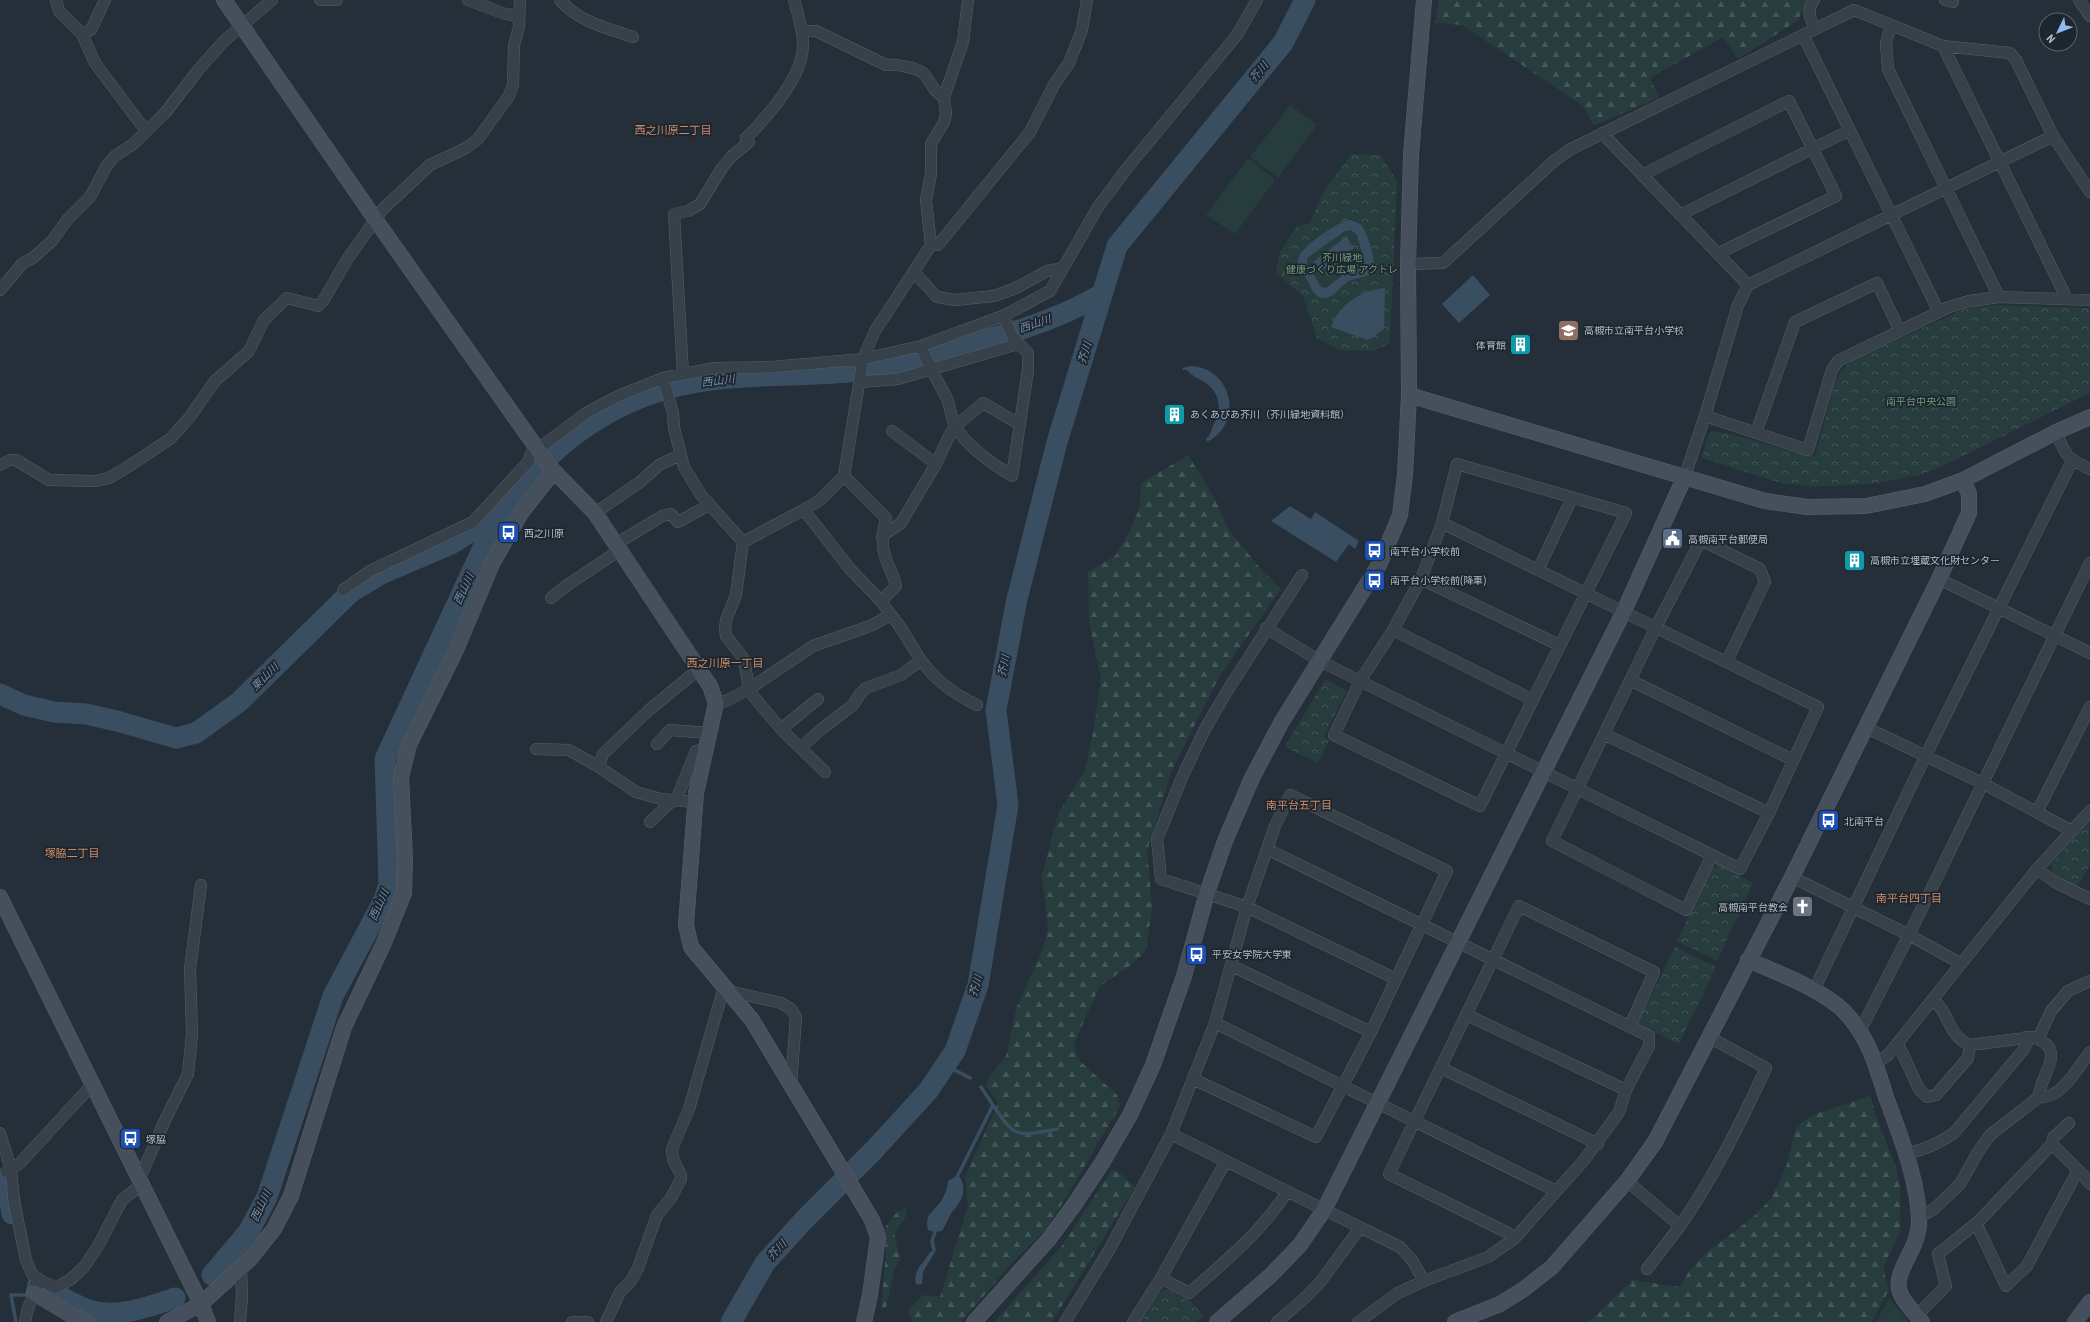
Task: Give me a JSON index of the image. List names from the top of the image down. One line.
{"districts":["西之川原二丁目","西之川原一丁目","南平台五丁目","塚脇二丁目","南平台四丁目"],"water":["芥川","西山川","東山川"],"parks":["芥川緑地 健康づくり広場 アクトレ","南平台中央公園"],"places":{"school or university":["高槻市立南平台小学校"],"building":["体育館","あくあぴあ芥川（芥川緑地資料館）","高槻市立埋蔵文化財センター"],"bus stop":["西之川原","南平台小学校前","南平台小学校前(降車)","北南平台","平安女学院大学東","塚脇"],"public building":["高槻南平台郵便局"],"church":["高槻南平台教会"]},"north":"bottom left"}
